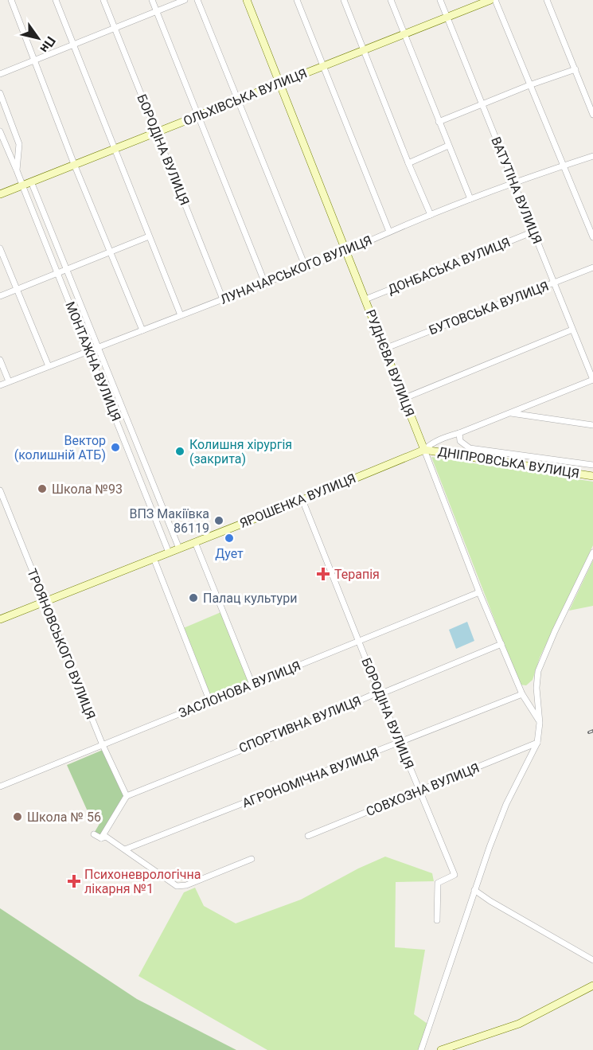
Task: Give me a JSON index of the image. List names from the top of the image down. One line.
{"streets":{"street":["ОЛЬХІВСЬКА ВУЛИЦЯ","БОРОДІНА ВУЛИЦЯ","ВАТУТІНА ВУЛИЦЯ","ДОНБАСЬКА ВУЛИЦЯ","ЛУНАЧАРСЬКОГО ВУЛИЦЯ","БУТОВСЬКА ВУЛИЦЯ","МОНТАЖНА ВУЛИЦЯ","РУДНЄВА ВУЛИЦЯ","ДНІПРОВСЬКА ВУЛИЦЯ","ЯРОШЕНКА ВУЛИЦЯ","ТРОЯНОВСЬКОГО ВУЛИЦЯ","ЗАСЛОНОВА ВУЛИЦЯ","СПОРТИВНА ВУЛИЦЯ","АГРОНОМІЧНА ВУЛИЦЯ","СОВХОЗНА ВУЛИЦЯ"]},"crossings":[["ОЛЬХІВСЬКА ВУЛИЦЯ","БОРОДІНА ВУЛИЦЯ"],["ОЛЬХІВСЬКА ВУЛИЦЯ","ВАТУТІНА ВУЛИЦЯ"],["ОЛЬХІВСЬКА ВУЛИЦЯ","МОНТАЖНА ВУЛИЦЯ"],["ОЛЬХІВСЬКА ВУЛИЦЯ","РУДНЄВА ВУЛИЦЯ"],["БОРОДІНА ВУЛИЦЯ","ЛУНАЧАРСЬКОГО ВУЛИЦЯ"],["БОРОДІНА ВУЛИЦЯ","ЯРОШЕНКА ВУЛИЦЯ"],["БОРОДІНА ВУЛИЦЯ","ЗАСЛОНОВА ВУЛИЦЯ"],["БОРОДІНА ВУЛИЦЯ","СПОРТИВНА ВУЛИЦЯ"],["БОРОДІНА ВУЛИЦЯ","АГРОНОМІЧНА ВУЛИЦЯ"],["БОРОДІНА ВУЛИЦЯ","СОВХОЗНА ВУЛИЦЯ"],["ВАТУТІНА ВУЛИЦЯ","ДОНБАСЬКА ВУЛИЦЯ"],["ВАТУТІНА ВУЛИЦЯ","ЛУНАЧАРСЬКОГО ВУЛИЦЯ"],["ВАТУТІНА ВУЛИЦЯ","БУТОВСЬКА ВУЛИЦЯ"],["ВАТУТІНА ВУЛИЦЯ","ЯРОШЕНКА ВУЛИЦЯ"],["ДОНБАСЬКА ВУЛИЦЯ","РУДНЄВА ВУЛИЦЯ"],["ЛУНАЧАРСЬКОГО ВУЛИЦЯ","МОНТАЖНА ВУЛИЦЯ"],["ЛУНАЧАРСЬКОГО ВУЛИЦЯ","РУДНЄВА ВУЛИЦЯ"],["БУТОВСЬКА ВУЛИЦЯ","РУДНЄВА ВУЛИЦЯ"],["МОНТАЖНА ВУЛИЦЯ","ЯРОШЕНКА ВУЛИЦЯ"],["РУДНЄВА ВУЛИЦЯ","ДНІПРОВСЬКА ВУЛИЦЯ"],["РУДНЄВА ВУЛИЦЯ","ЯРОШЕНКА ВУЛИЦЯ"],["РУДНЄВА ВУЛИЦЯ","ЗАСЛОНОВА ВУЛИЦЯ"],["РУДНЄВА ВУЛИЦЯ","СПОРТИВНА ВУЛИЦЯ"],["РУДНЄВА ВУЛИЦЯ","АГРОНОМІЧНА ВУЛИЦЯ"],["ДНІПРОВСЬКА ВУЛИЦЯ","ЯРОШЕНКА ВУЛИЦЯ"],["ЯРОШЕНКА ВУЛИЦЯ","ТРОЯНОВСЬКОГО ВУЛИЦЯ"],["ТРОЯНОВСЬКОГО ВУЛИЦЯ","ЗАСЛОНОВА ВУЛИЦЯ"],["ТРОЯНОВСЬКОГО ВУЛИЦЯ","СПОРТИВНА ВУЛИЦЯ"]],"places":{"other":["Вектор (колишній АТБ)","Колишня хірургія (закрита)","Школа №93","ВПЗ Макіївка 86119","Дует","Палац культури","Школа № 56"],"health":["Терапія","Психоневрологічна лікарня №1"]},"north":"bottom right"}
